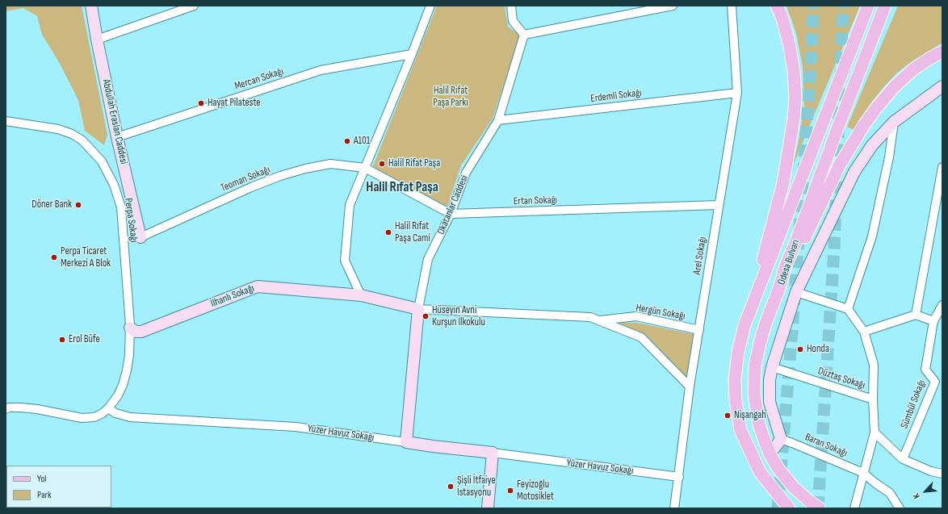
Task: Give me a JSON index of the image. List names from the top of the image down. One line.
{"streets":{"main road":["Odesa Bulvarı"],"street":["Mercan Sokağı","Erdemli Sokağı","Abdullah Eraslan Caddesi","Teoman Sokağı","Ertan Sokağı","Okatanlar Caddesi","Perpa Sokağı","Arel Sokağı","İlhanlı Sokağı","Hergün Sokağı","Düztaş Sokağı","Sümbül Sokağı","Yüzer Havuz Sokağı","Baran Sokağı"]},"crossings":[["Mercan Sokağı","Abdullah Eraslan Caddesi"],["Erdemli Sokağı","Okatanlar Caddesi"],["Erdemli Sokağı","Arel Sokağı"],["Abdullah Eraslan Caddesi","Teoman Sokağı"],["Ertan Sokağı","Okatanlar Caddesi"],["Ertan Sokağı","Arel Sokağı"],["Okatanlar Caddesi","İlhanlı Sokağı"],["Okatanlar Caddesi","Yüzer Havuz Sokağı"],["Perpa Sokağı","İlhanlı Sokağı"],["Perpa Sokağı","Yüzer Havuz Sokağı"],["Arel Sokağı","Hergün Sokağı"],["Arel Sokağı","Yüzer Havuz Sokağı"],["Düztaş Sokağı","Baran Sokağı"]],"districts":["Halil Rıfat Paşa"],"parks":["Halil Rıfat Paşa Parkı"],"places":["Hayat Pilateste","A101","Halil Rifat Paşa","Döner Bank","Halil Rıfat Paşa Cami","Perpa Ticaret Merkezi A Blok","Hüseyin Avni Kurşun İlkokulu","Erol Büfe","Honda","Nişangah","Şişli İtfaiye İstasyonu","Feyizoğlu Motosiklet"],"legend":["Yol","Park"],"north":"bottom left"}
